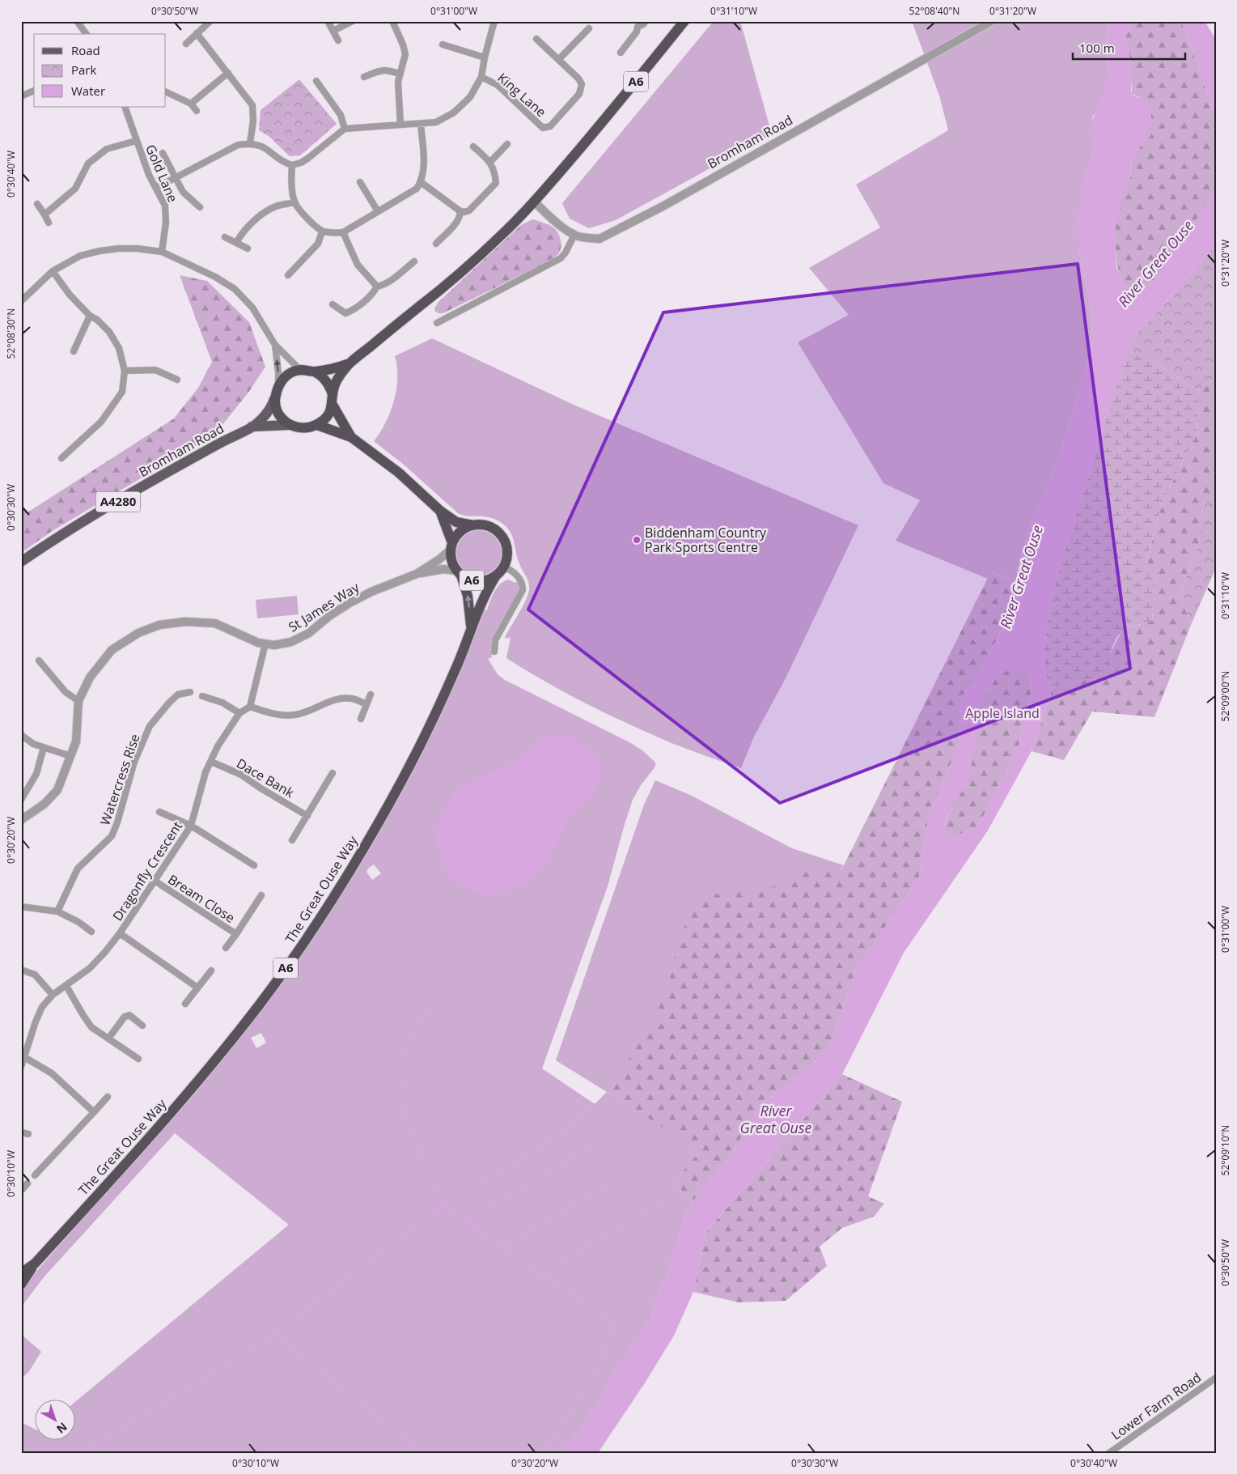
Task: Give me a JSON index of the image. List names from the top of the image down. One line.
{"streets":{"highway":["A6","The Great Ouse Way"],"main road":["Bromham Road","A4280"],"street":["King Lane","Gold Lane","St James Way","Dace Bank","Watercress Rise","Dragonfly Crescent","Bream Close","Lower Farm Road"]},"crossings":[["A6","Bromham Road"],["A6","The Great Ouse Way"],["Dace Bank","Dragonfly Crescent"],["Dragonfly Crescent","Bream Close"]],"water":["River Great Ouse"],"parks":["Apple Island"],"places":["Biddenham Country Park Sports Centre"],"legend":["Road","Park","Water"],"scale_bar":"100 m","north":"bottom right","coordinates":["0°30'50\"W","0°31'00\"W","0°31'10\"W","52°08'40\"N","0°31'20\"W","0°30'40\"W","52°08'30\"N","0°30'30\"W","52°09'00\"N","0°30'20\"W","52°09'10\"N","0°30'10\"W"]}
